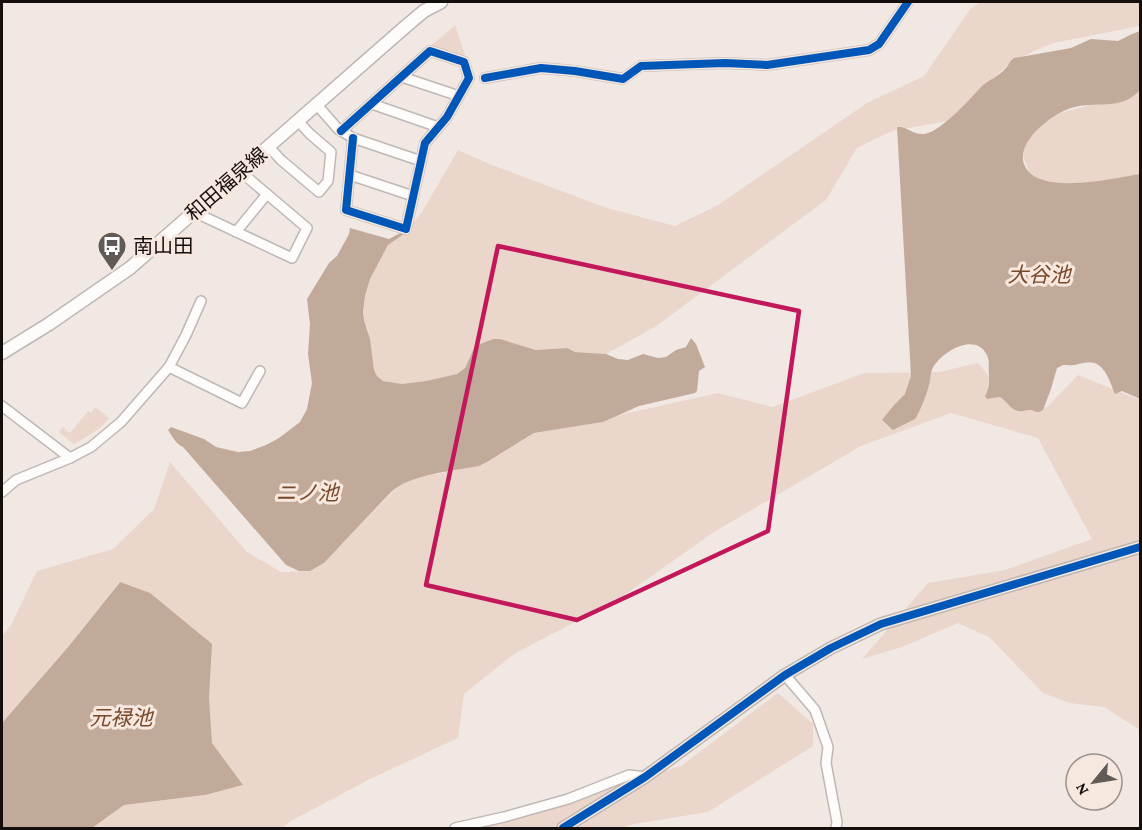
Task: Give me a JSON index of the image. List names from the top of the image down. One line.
{"streets":{"main road":["和田福泉線"]},"water":["大谷池","ニノ池","元禄池"],"places":{"bus stop":["南山田"]},"north":"bottom left"}
